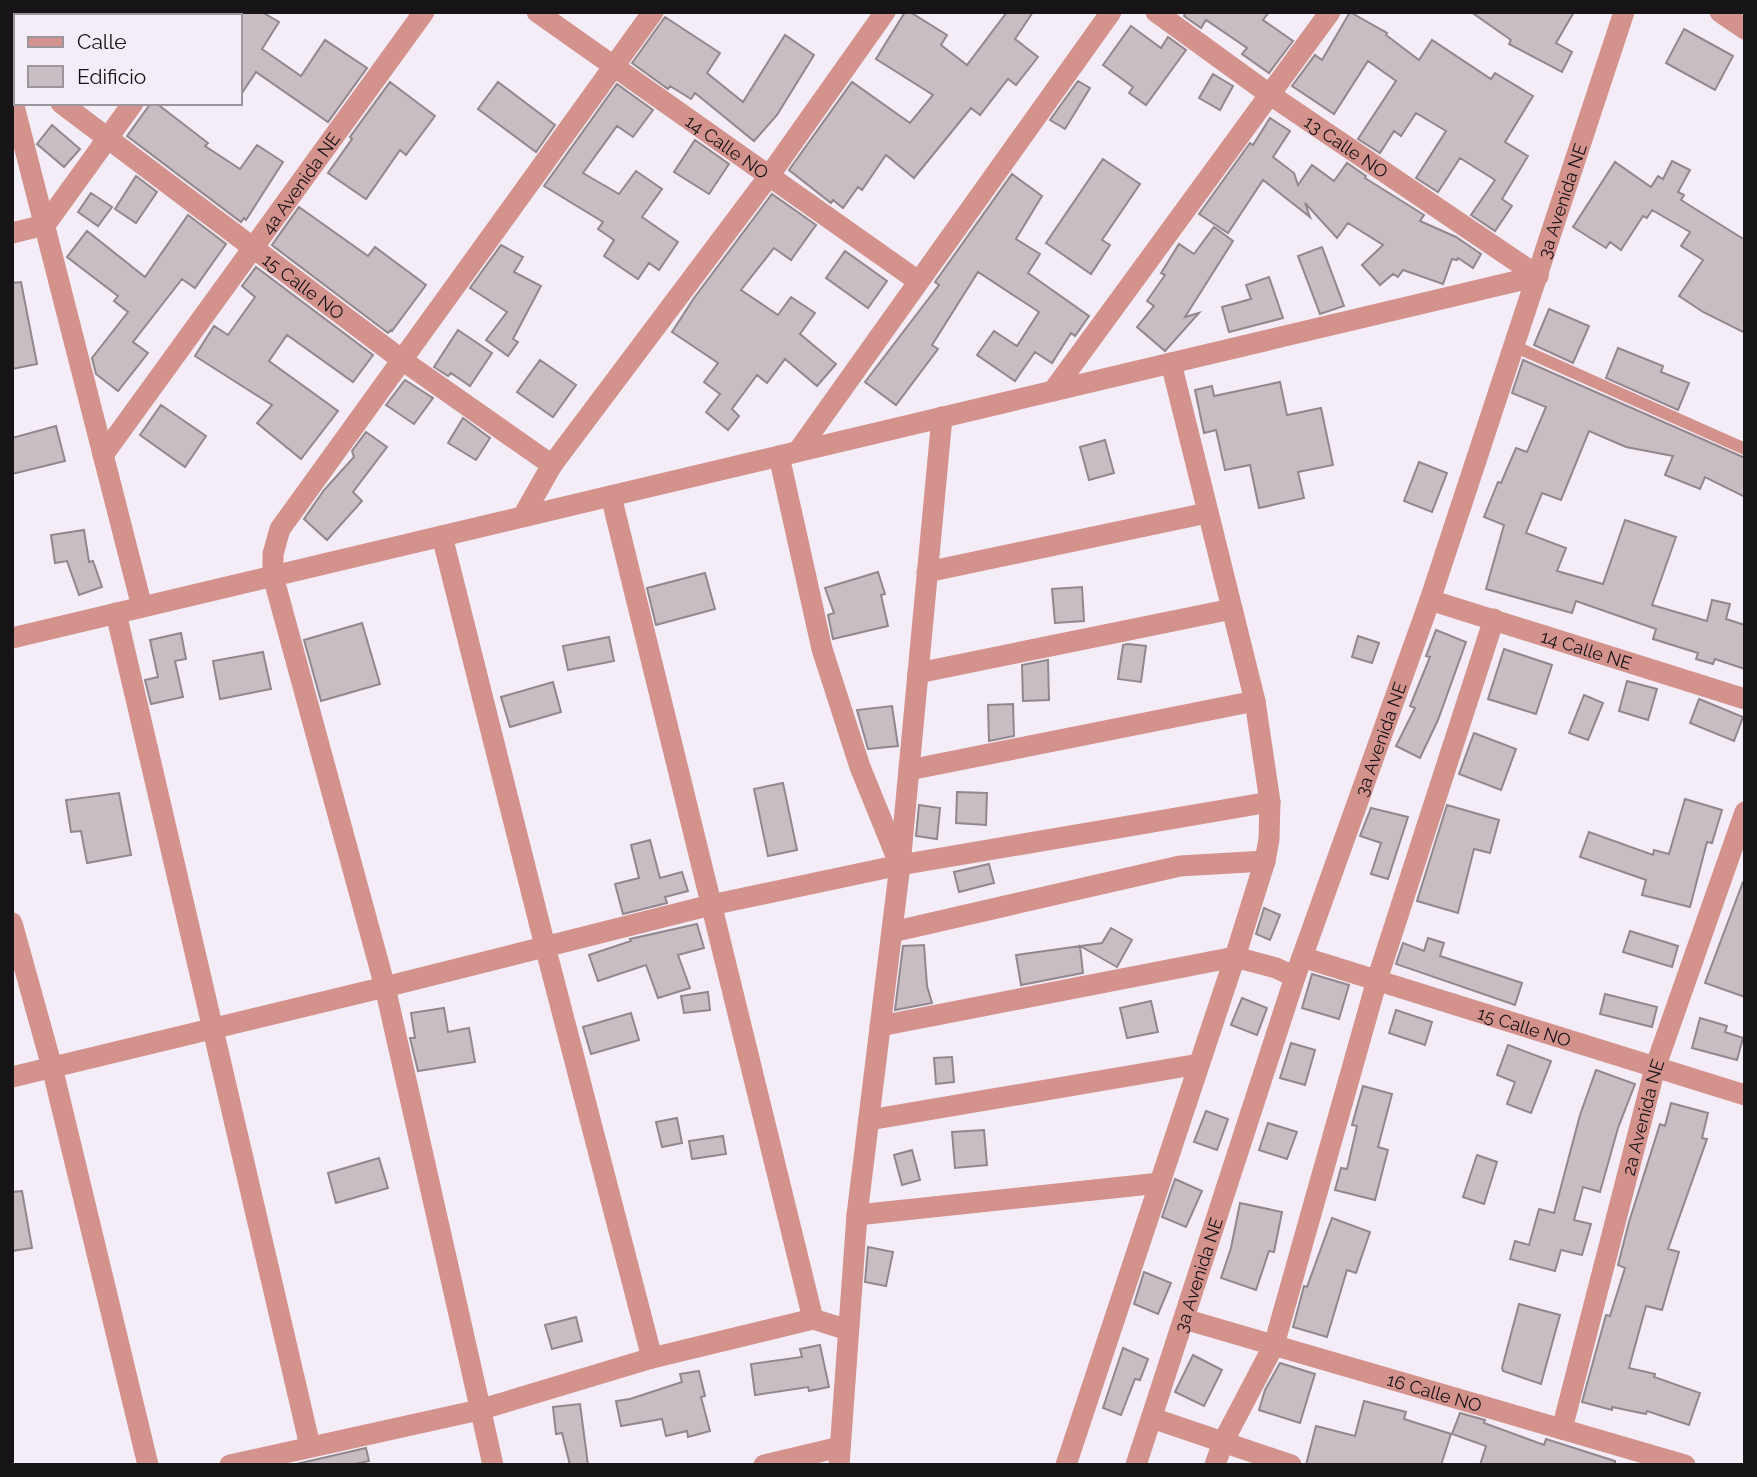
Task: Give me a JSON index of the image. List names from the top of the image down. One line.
{"streets":{"street":["13 Calle NO","14 Calle NO","4a Avenida NE","3a Avenida NE","15 Calle NO","14 Calle NE","2a Avenida NE","16 Calle NO"]},"crossings":[["13 Calle NO","3a Avenida NE"],["4a Avenida NE","15 Calle NO"],["3a Avenida NE","15 Calle NO"],["3a Avenida NE","14 Calle NE"],["3a Avenida NE","16 Calle NO"],["15 Calle NO","2a Avenida NE"],["2a Avenida NE","16 Calle NO"]],"legend":["Calle","Edificio"]}
